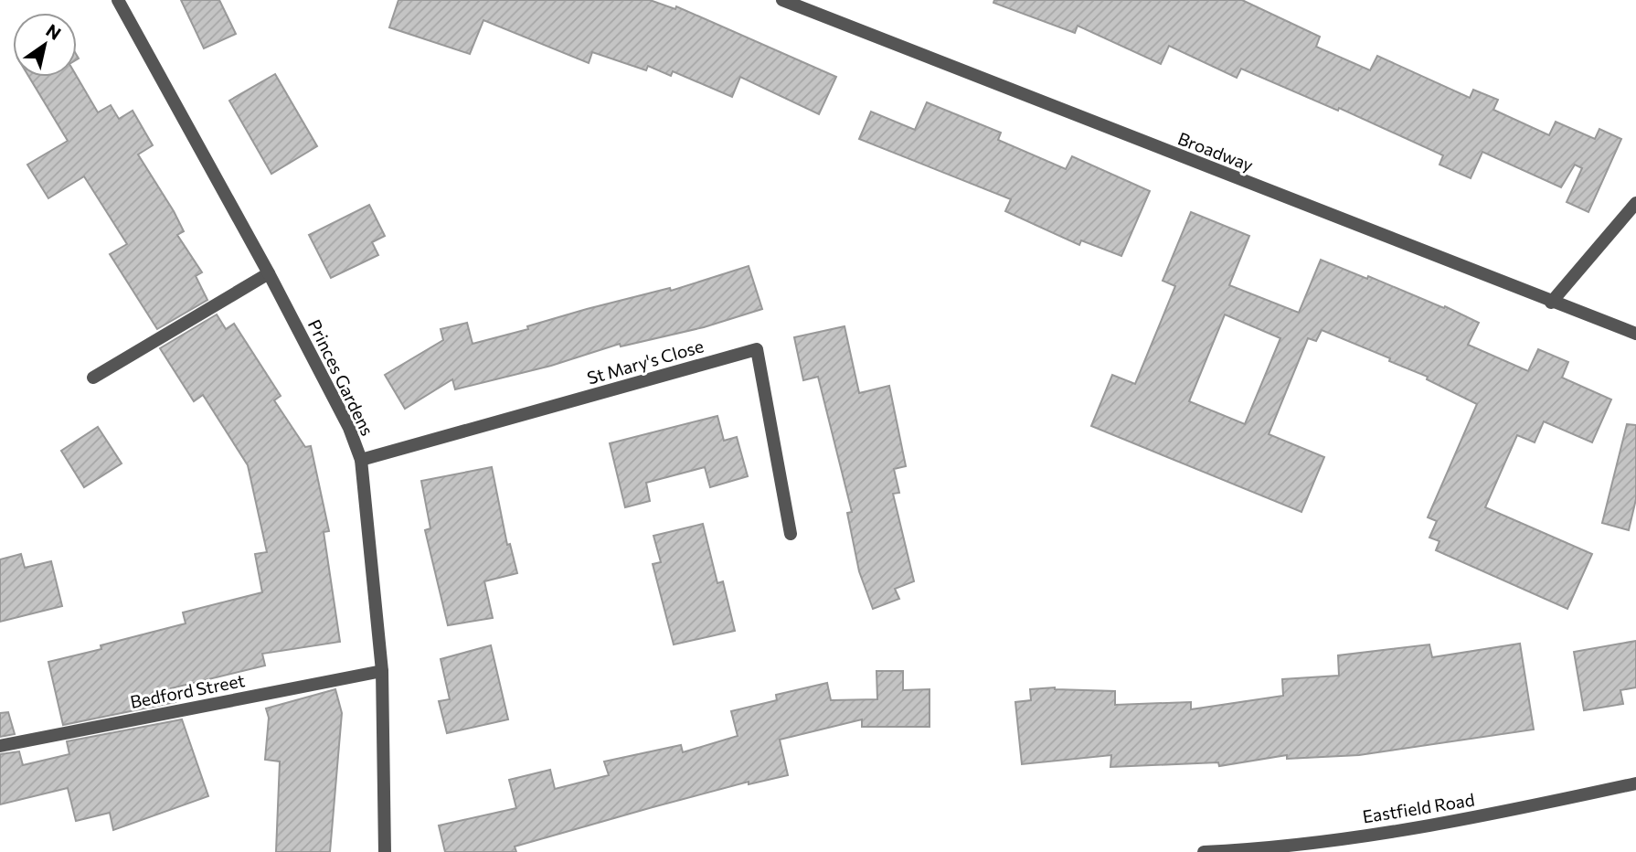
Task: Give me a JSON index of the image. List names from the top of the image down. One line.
{"streets":{"street":["Broadway","St Mary's Close","Princes Gardens","Bedford Street","Eastfield Road"]},"crossings":[["St Mary's Close","Princes Gardens"],["Princes Gardens","Bedford Street"]],"north":"top right"}
